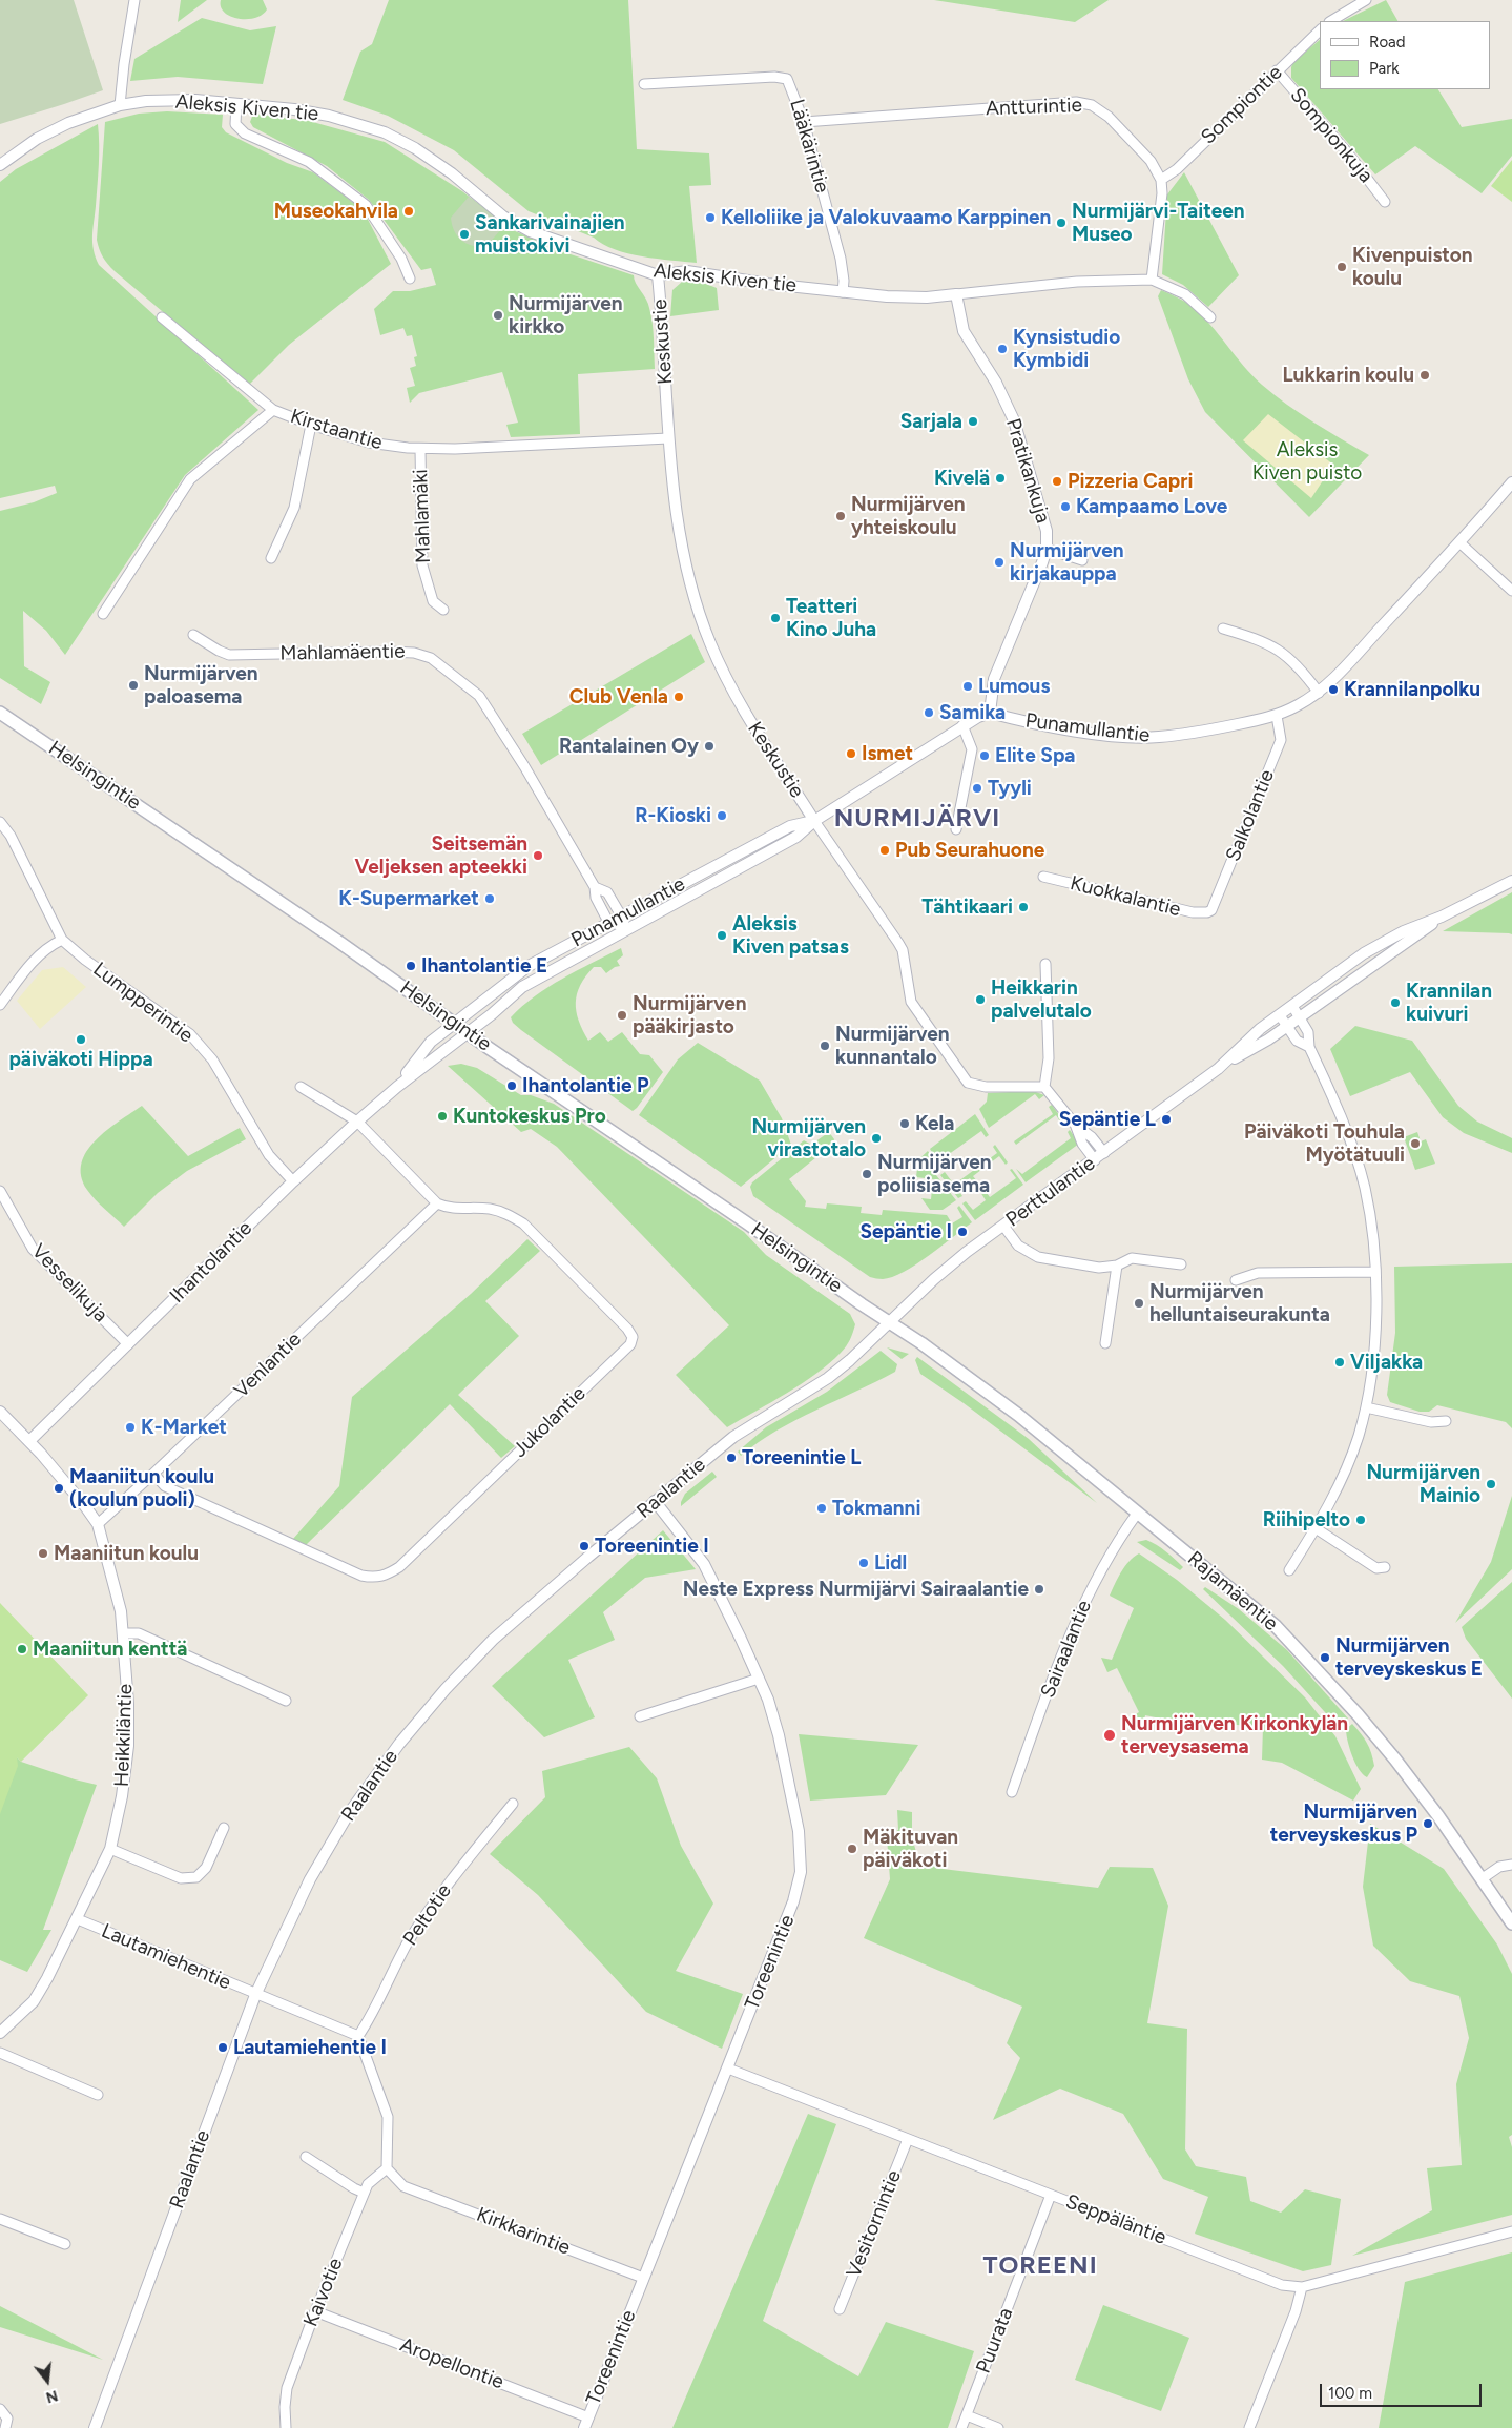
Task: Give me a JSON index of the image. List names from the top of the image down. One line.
{"streets":{"main road":["Helsingintie","Rajamäentie"],"street":["Sompiontie","Antturintie","Aleksis Kiven tie","Sompionkuja","Lääkärintie","Keskustie","Kirstaantie","Pratikankuja","Mahlamäki","Mahlamäentie","Punamullantie","Salkolantie","Kuokkalantie","Lumpperintie","Perttulantie","Ihantolantie","Vesselikuja","Venlantie","Jukolantie","Raalantie","Sairaalantie","Heikkiläntie","Peltotie","Lautamiehentie","Toreenintie","Seppäläntie","Vesitornintie","Kirkkarintie","Kaivotie","Puurata","Aropellontie"]},"crossings":[["Sompiontie","Antturintie"],["Sompiontie","Sompionkuja"],["Antturintie","Lääkärintie"],["Aleksis Kiven tie","Lääkärintie"],["Aleksis Kiven tie","Keskustie"],["Aleksis Kiven tie","Pratikankuja"],["Keskustie","Kirstaantie"],["Keskustie","Punamullantie"],["Kirstaantie","Mahlamäki"],["Pratikankuja","Punamullantie"],["Mahlamäentie","Punamullantie"],["Punamullantie","Helsingintie"],["Punamullantie","Salkolantie"],["Punamullantie","Ihantolantie"],["Helsingintie","Perttulantie"],["Helsingintie","Ihantolantie"],["Helsingintie","Raalantie"],["Helsingintie","Rajamäentie"],["Salkolantie","Kuokkalantie"],["Lumpperintie","Ihantolantie"],["Perttulantie","Raalantie"],["Perttulantie","Rajamäentie"],["Ihantolantie","Vesselikuja"],["Ihantolantie","Heikkiläntie"],["Venlantie","Jukolantie"],["Venlantie","Heikkiläntie"],["Raalantie","Rajamäentie"],["Raalantie","Lautamiehentie"],["Raalantie","Toreenintie"],["Rajamäentie","Sairaalantie"],["Heikkiläntie","Lautamiehentie"],["Toreenintie","Seppäläntie"],["Toreenintie","Kirkkarintie"],["Toreenintie","Aropellontie"],["Seppäläntie","Vesitornintie"],["Seppäläntie","Puurata"],["Kirkkarintie","Kaivotie"],["Kaivotie","Aropellontie"]],"districts":["NURMIJÄRVI","TOREENI"],"parks":["Aleksis Kiven puisto"],"places":["Museokahvila","Kelloliike ja Valokuvaamo Karppinen","Nurmijärvi-Taiteen Museo","Sankarivainajien muistokivi","Kivenpuiston koulu","Nurmijärven kirkko","Kynsistudio Kymbidi","Lukkarin koulu","Sarjala","Kivelä","Pizzeria Capri","Kampaamo Love","Nurmijärven yhteiskoulu","Nurmijärven kirjakauppa","Teatteri Kino Juha","Nurmijärven paloasema","Lumous","Krannilanpolku","Club Venla","Samika","Rantalainen Oy","Ismet","Elite Spa","Tyyli","R-Kioski","Pub Seurahuone","Seitsemän Veljeksen apteekki","K-Supermarket","Tähtikaari","Aleksis Kiven patsas","Ihantolantie E","Heikkarin palvelutalo","Krannilan kuivuri","Nurmijärven pääkirjasto","päiväkoti Hippa","Nurmijärven kunnantalo","Ihantolantie P","Kuntokeskus Pro","Sepäntie L","Kela","Nurmijärven virastotalo","Päiväkoti Touhula Myötätuuli","Nurmijärven poliisiasema","Sepäntie I","Nurmijärven helluntaiseurakunta","Viljakka","K-Market","Toreenintie L","Nurmijärven Mainio","Maaniitun koulu (koulun puoli)","Tokmanni","Riihipelto","Toreenintie I","Maaniitun koulu","Lidl","Neste Express Nurmijärvi Sairaalantie","Maaniitun kenttä","Nurmijärven terveyskeskus E","Nurmijärven Kirkonkylän terveysasema","Nurmijärven terveyskeskus P","Mäkituvan päiväkoti","Lautamiehentie I"],"legend":["Road","Park"],"scale_bar":"100 m","north":"bottom"}
